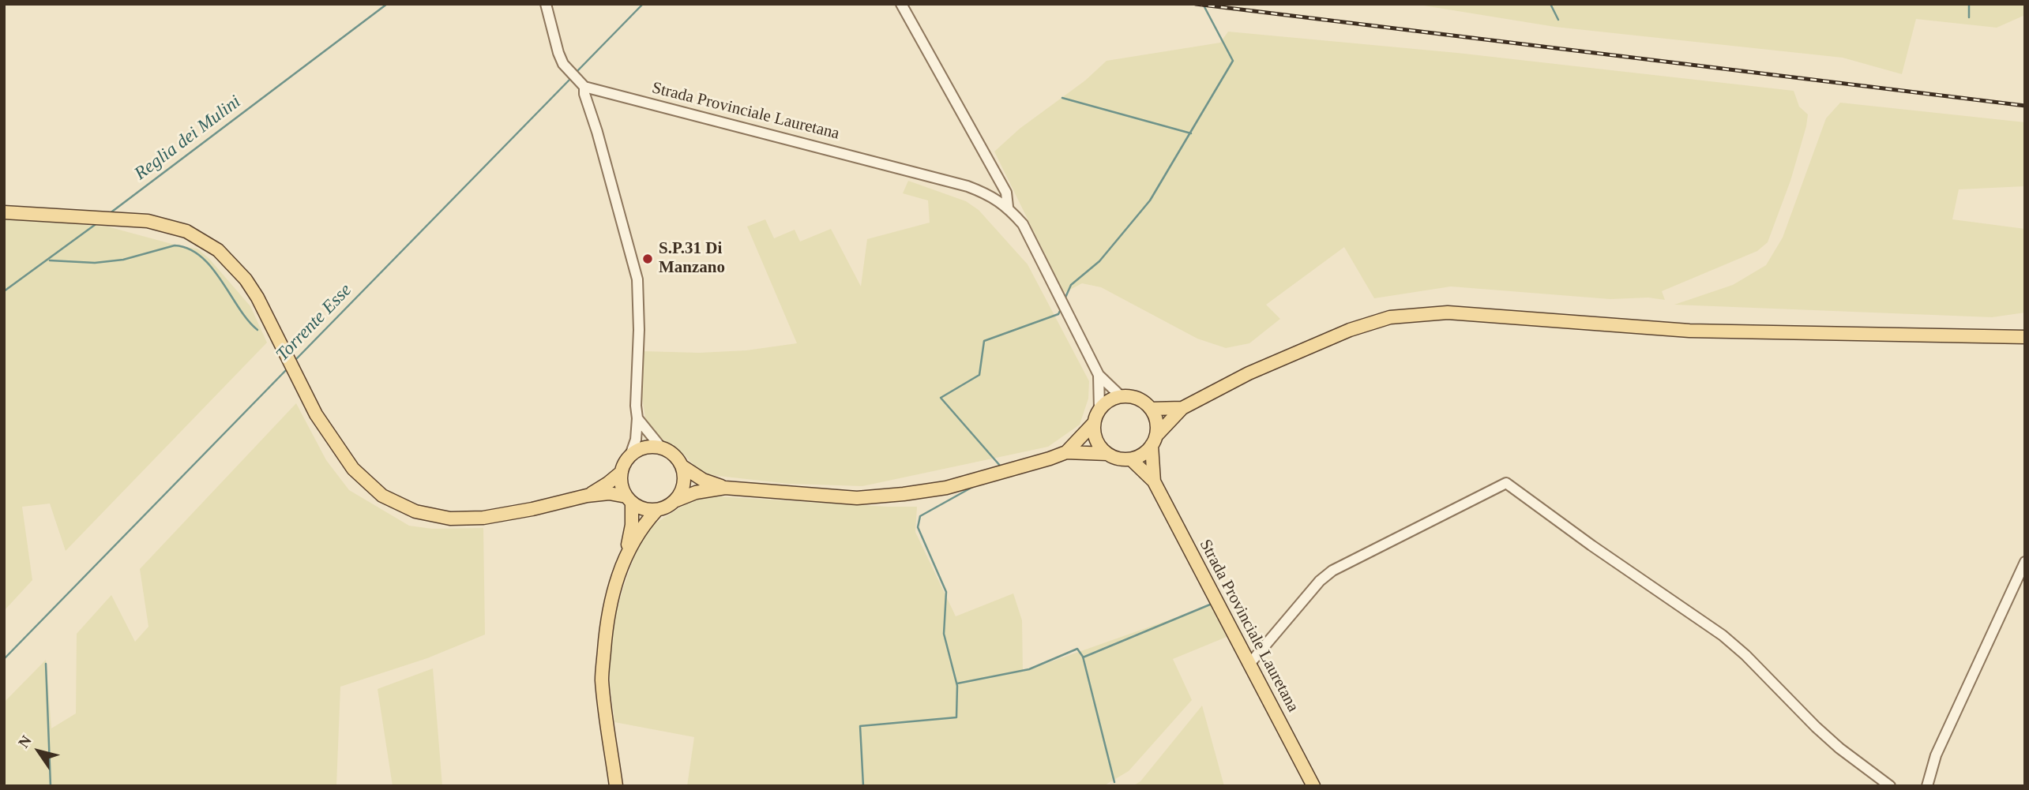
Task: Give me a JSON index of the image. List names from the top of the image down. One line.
{"streets":{"main road":["Strada Provinciale Lauretana"]},"water":["Reglia dei Mulini","Torrente Esse"],"places":["S.P.31 Di Manzano"],"north":"top left"}
